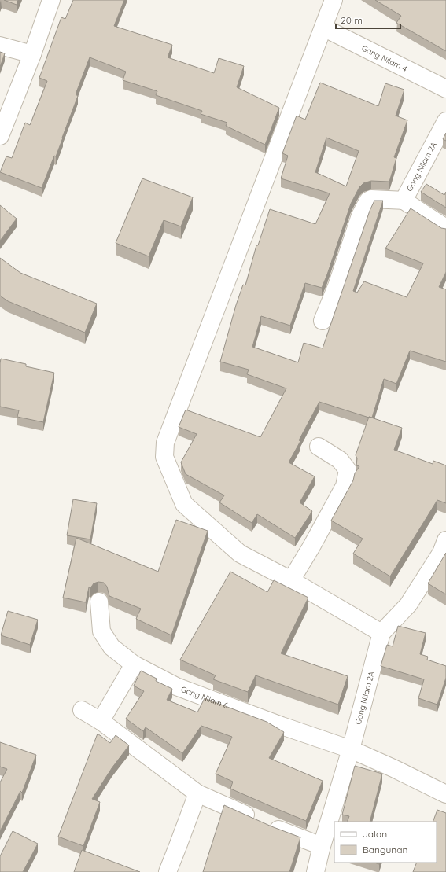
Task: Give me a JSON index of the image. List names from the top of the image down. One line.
{"streets":{"street":["Gang Nilam 4","Gang Nilam 2A","Gang Nilam 6"]},"crossings":[["Gang Nilam 2A","Gang Nilam 6"]],"legend":["Jalan","Bangunan"],"scale_bar":"20 m"}
